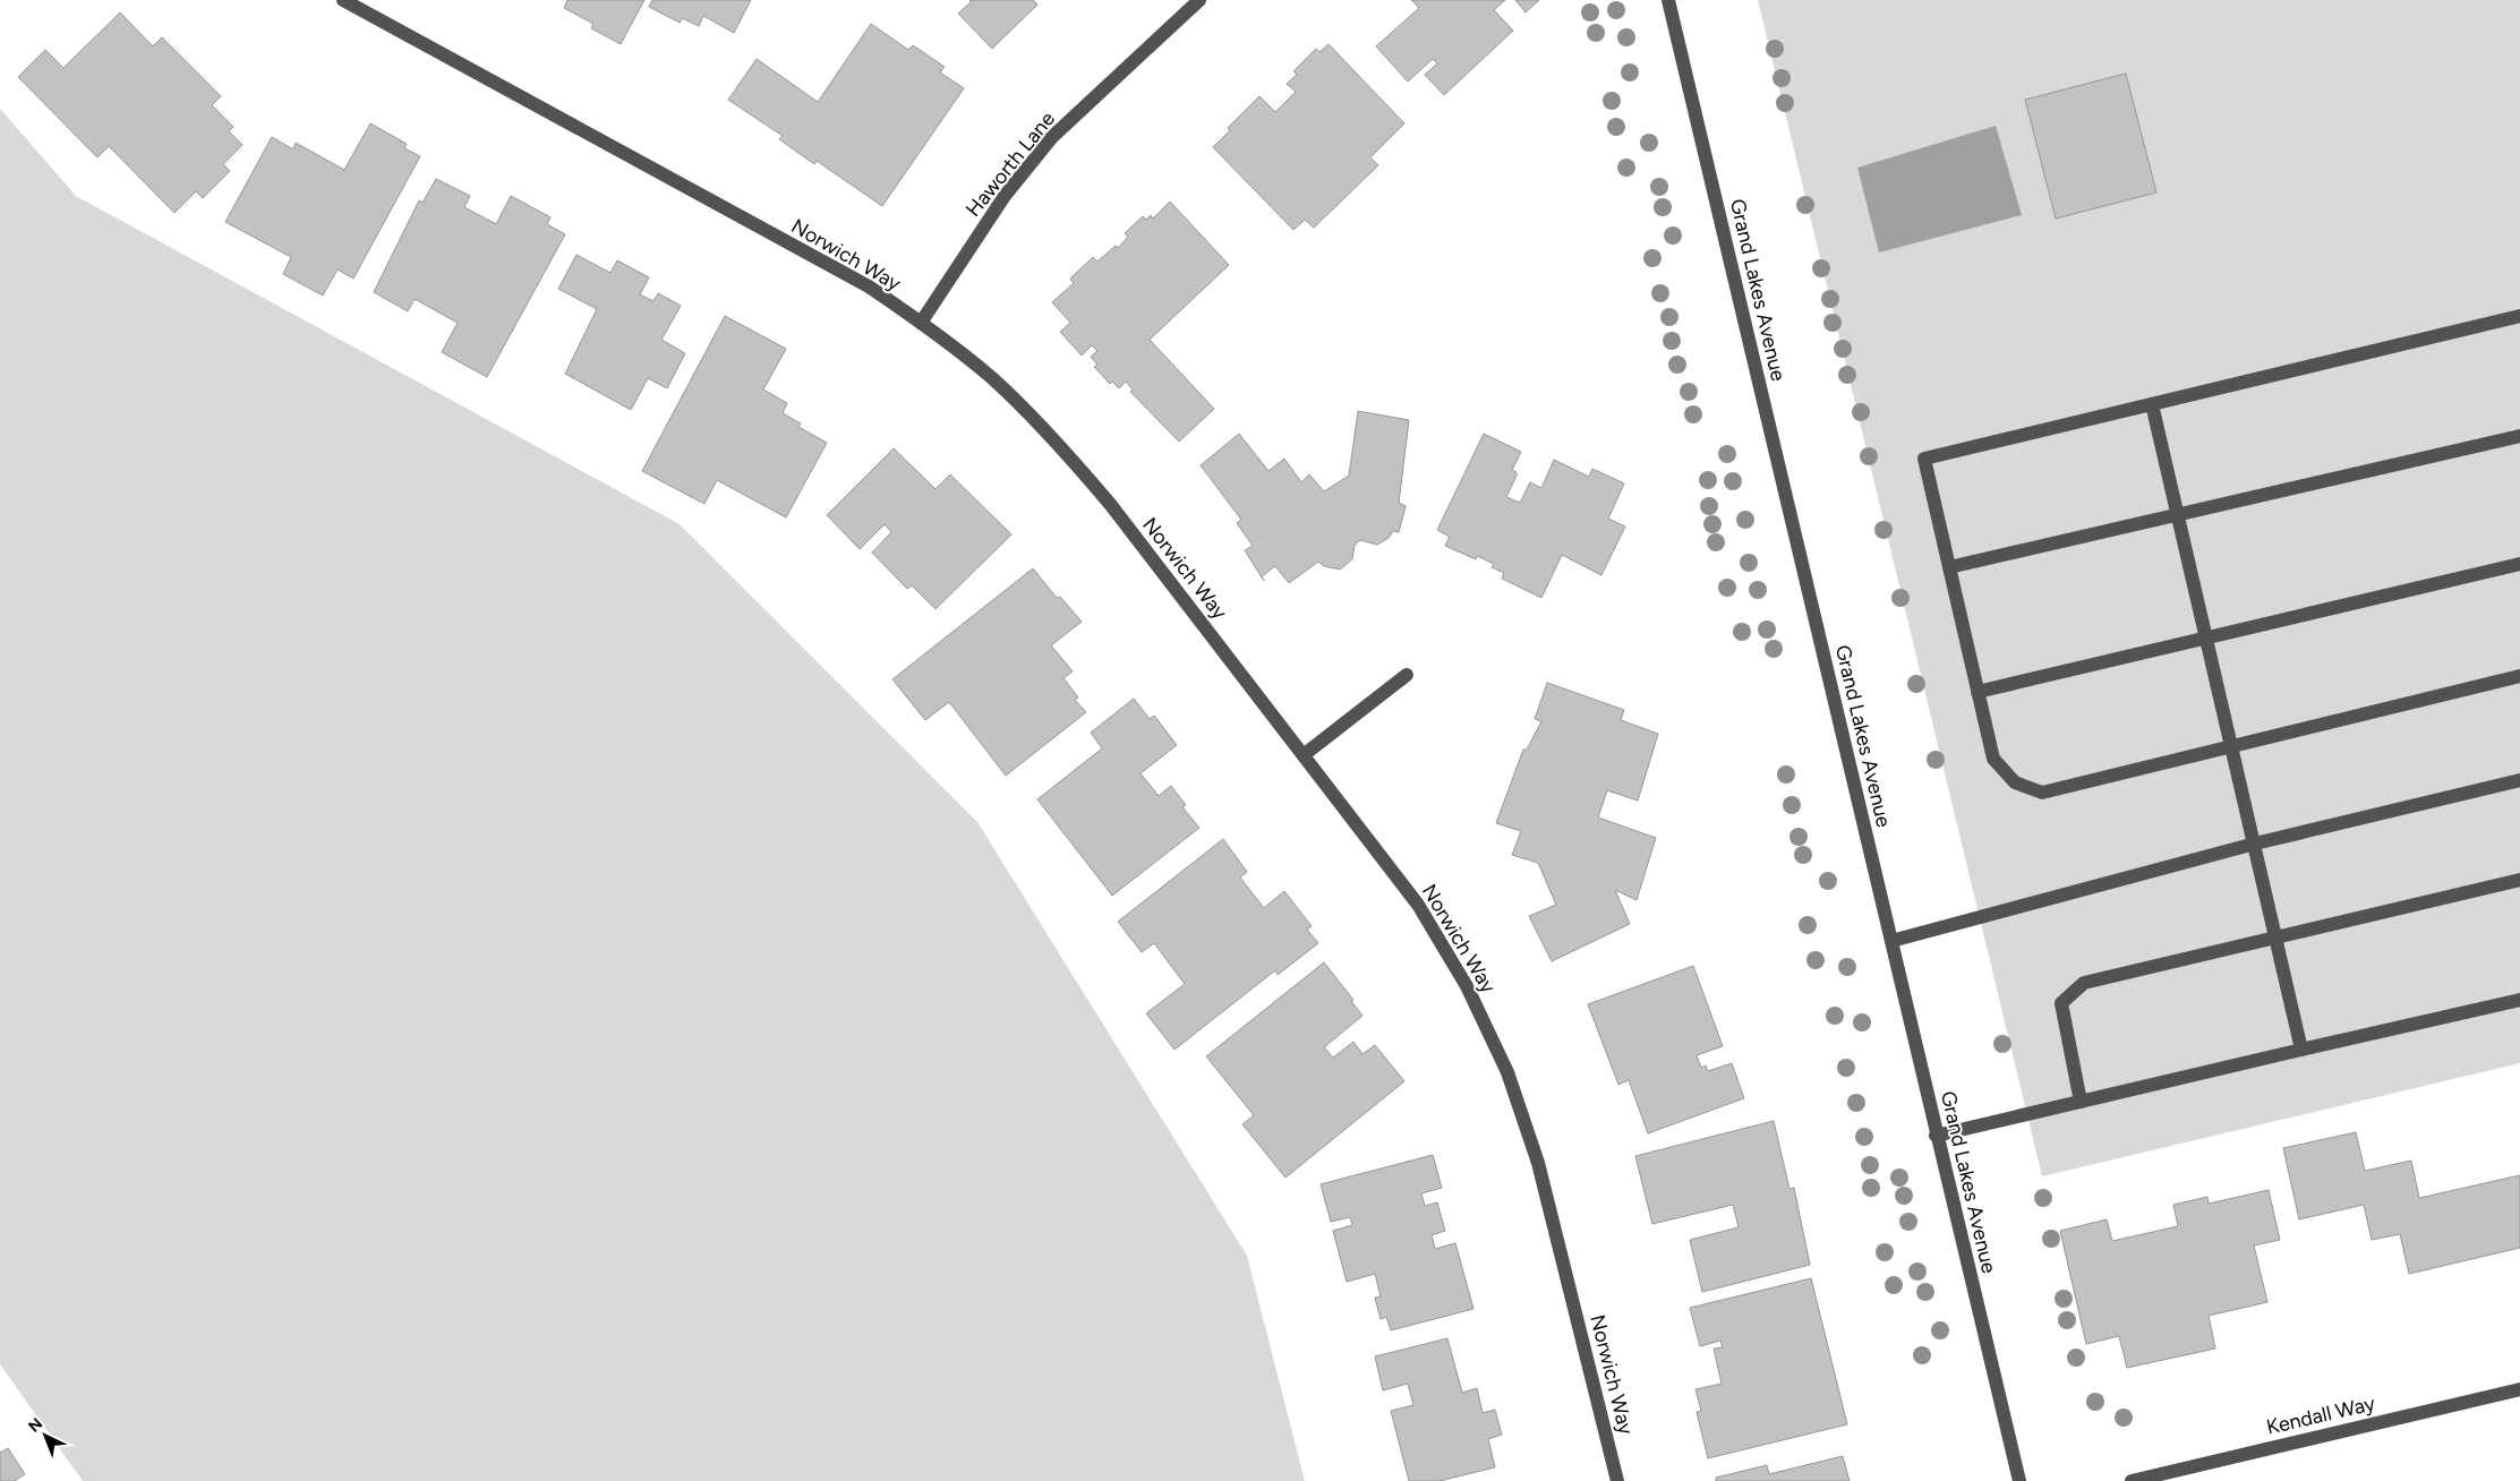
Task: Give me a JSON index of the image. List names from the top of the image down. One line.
{"streets":{"street":["Haworth Lane","Norwich Way","Grand Lakes Avenue","Kendall Way"]},"crossings":[["Haworth Lane","Norwich Way"]],"north":"top left"}
